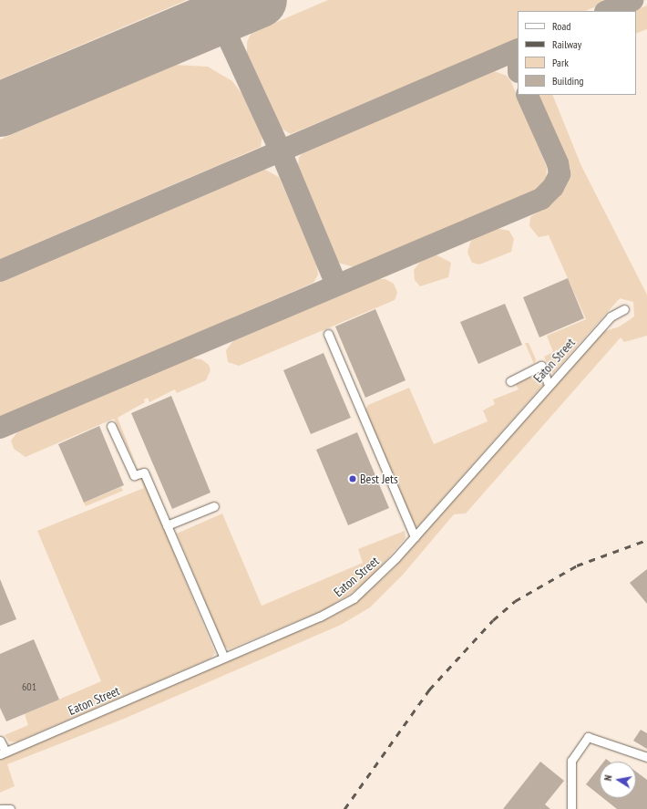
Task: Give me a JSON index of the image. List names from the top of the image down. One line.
{"streets":{"street":["Eaton Street"]},"places":["Best Jets"],"house_numbers":["601"],"legend":["Road","Railway","Park","Building"],"north":"left"}
